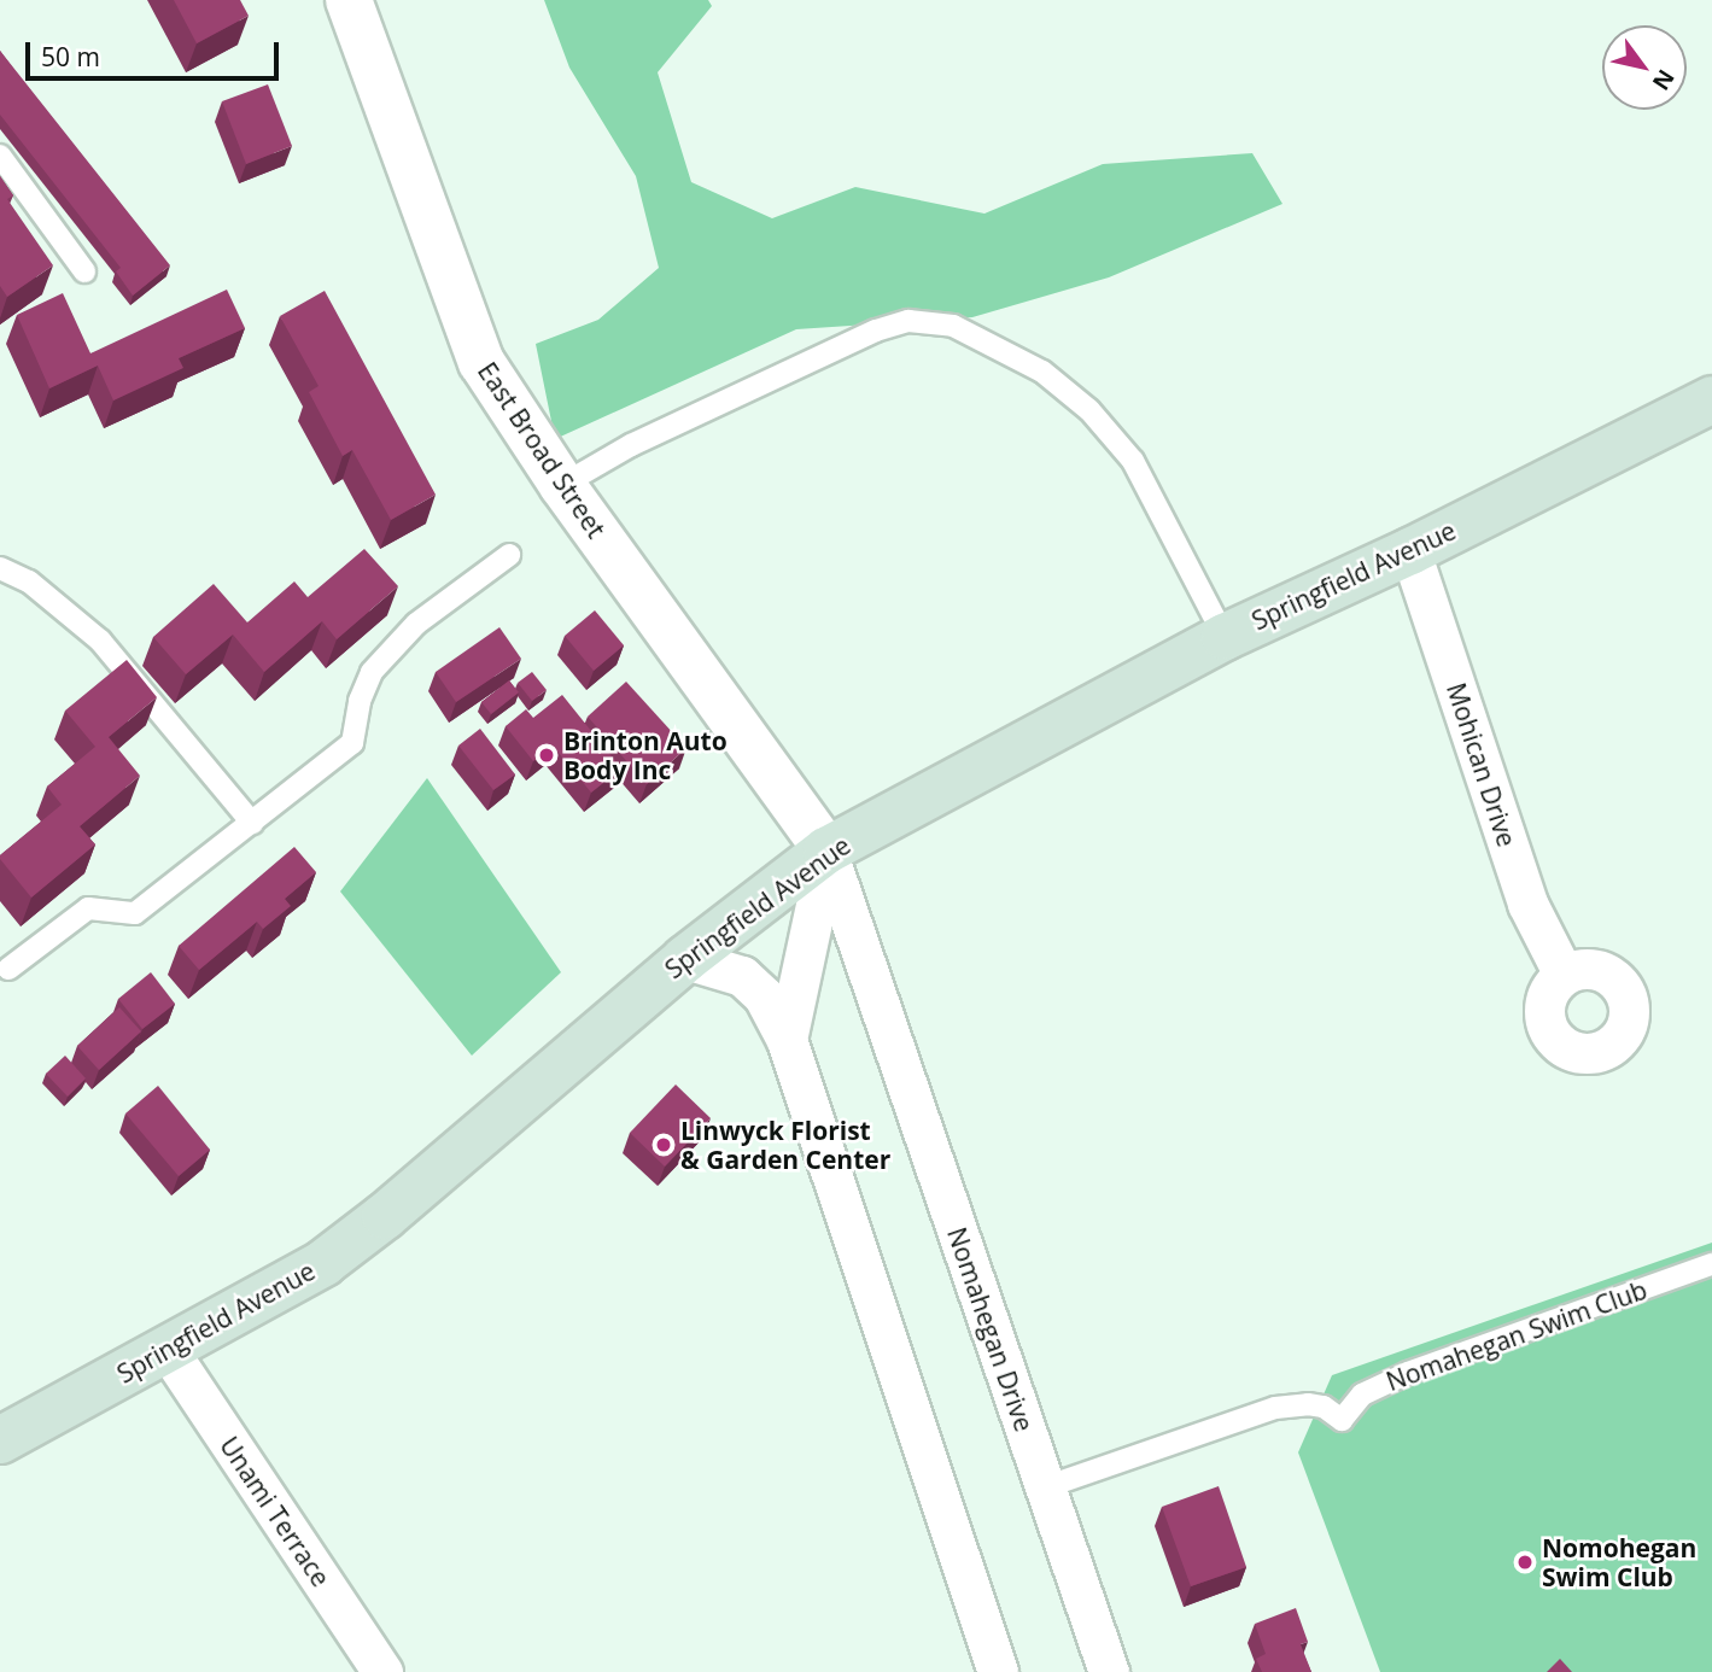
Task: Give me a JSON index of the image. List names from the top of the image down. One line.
{"streets":{"main road":["Springfield Avenue"],"street":["East Broad Street","Mohican Drive","Nomahegan Drive","Unami Terrace"],"lane":["Nomahegan Swim Club"]},"crossings":[["East Broad Street","Springfield Avenue"],["East Broad Street","Nomahegan Drive"],["Springfield Avenue","Mohican Drive"],["Springfield Avenue","Nomahegan Drive"],["Springfield Avenue","Unami Terrace"],["Nomahegan Drive","Nomahegan Swim Club"]],"places":["Brinton Auto Body Inc","Linwyck Florist & Garden Center","Nomohegan Swim Club"],"scale_bar":"50 m","north":"bottom right"}
